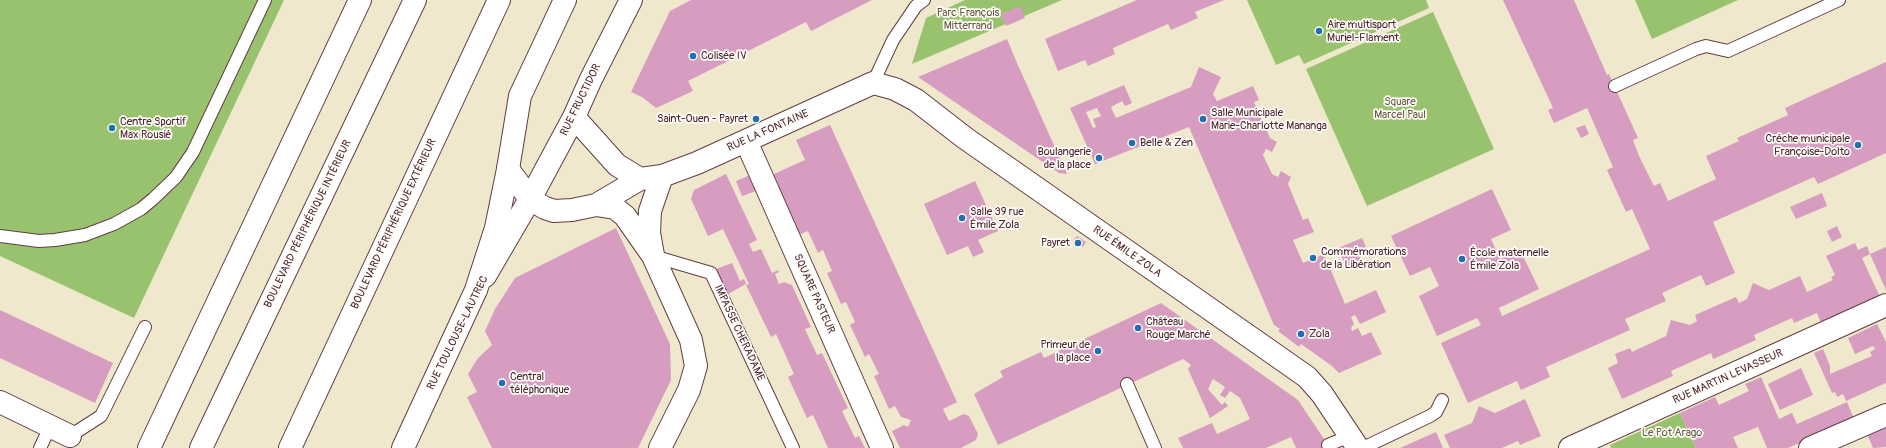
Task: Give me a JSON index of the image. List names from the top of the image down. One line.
{"streets":{"main road":["RUE FRUCTIDOR","RUE LA FONTAINE","BOULEVARD PÉRIPHÉRIQUE INTÉRIEUR","BOULEVARD PÉRIPHÉRIQUE EXTÉRIEUR","RUE ÉMILE ZOLA","SQUARE PASTEUR","RUE TOULOUSE-LAUTREC","RUE MARTIN LEVASSEUR"],"lane":["IMPASSE CHERADAME"]},"crossings":[["RUE FRUCTIDOR","RUE LA FONTAINE"],["RUE FRUCTIDOR","RUE TOULOUSE-LAUTREC"],["RUE LA FONTAINE","RUE ÉMILE ZOLA"],["RUE LA FONTAINE","SQUARE PASTEUR"],["RUE LA FONTAINE","RUE TOULOUSE-LAUTREC"],["RUE LA FONTAINE","IMPASSE CHERADAME"]],"parks":["Parc François Mitterrand","Square Marcel Paul","Le Pot Arago"],"places":["Aire multisport Muriel-Flament","Colisée IV","Saint-Ouen - Payret","Salle Municipale Marie-Charlotte Mananga","Centre Sportif Max Rousié","Belle & Zen","Crêche municipale Françoise-Dolto","Boulangerie de la place","Salle 39 rue Émile Zola","Payret","Commémorations de la Libération","École maternelle Émile Zola","Château Rouge Marché","Zola","Primeur de la place","Central téléphonique"]}
